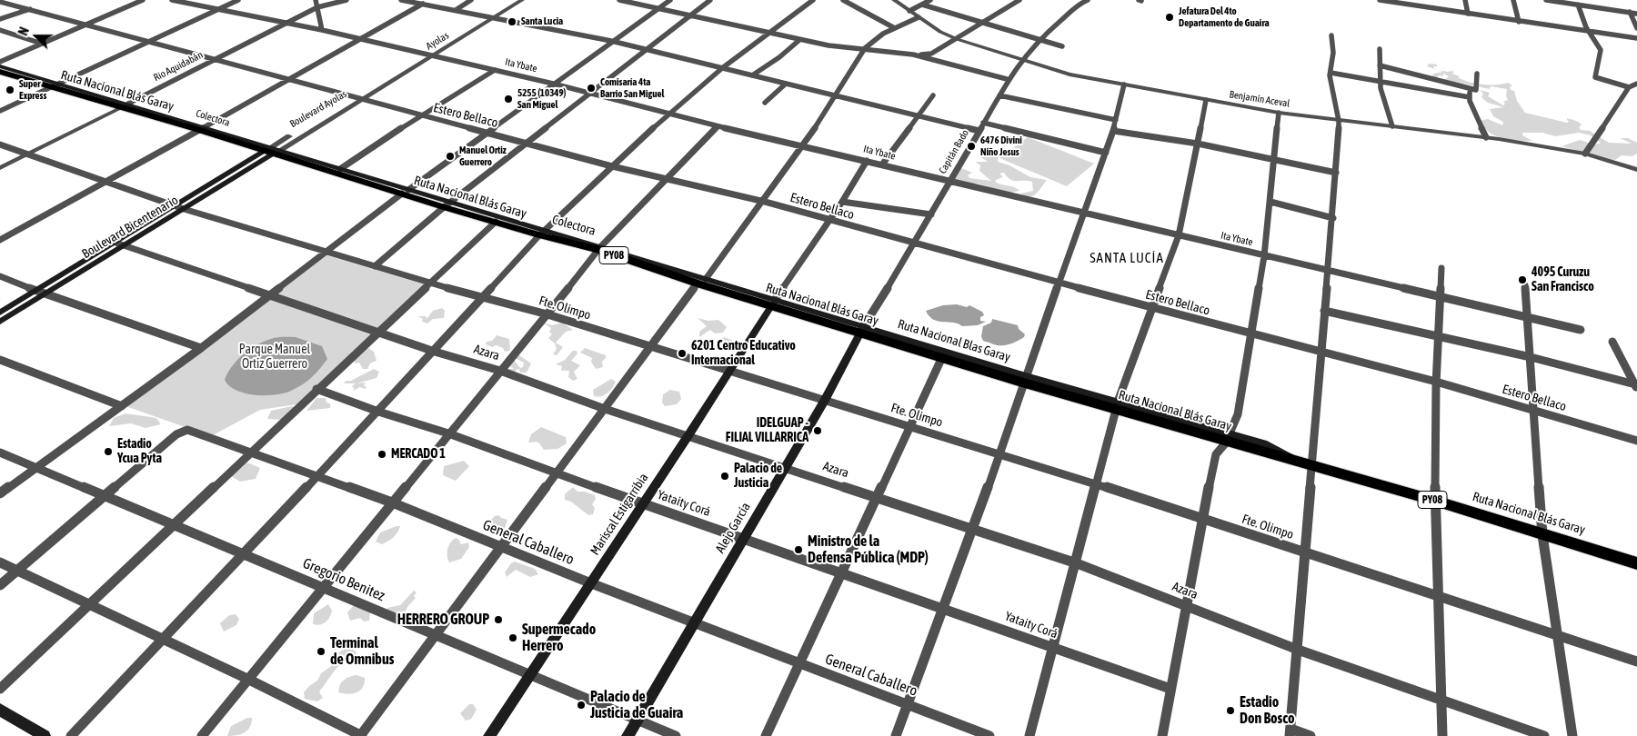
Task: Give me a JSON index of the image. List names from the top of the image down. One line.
{"streets":{"highway":["Ruta Nacional Blás Garay","PY08"],"main road":["Colectora","Boulevard Bicentenario","Ruta Nacional Blas Garay","Mariscal Estigarribia","Alejo García"],"street":["Ayolas","Ita Ybate","Rio Aquidabán","Benjamín Aceval","Boulevard Ayolas","Estero Bellaco","Capitán Bado","Fte. Olimpo","Azara","Yataity Corá","General Caballero","Gregorio Benitez"]},"crossings":[["Ayolas","Ita Ybate"],["Ayolas","Boulevard Ayolas"],["Ayolas","Estero Bellaco"],["Ita Ybate","Rio Aquidabán"],["Ita Ybate","Capitán Bado"],["Rio Aquidabán","Ruta Nacional Blás Garay"],["Rio Aquidabán","Estero Bellaco"],["Rio Aquidabán","Fte. Olimpo"],["Ruta Nacional Blás Garay","Boulevard Ayolas"],["Ruta Nacional Blás Garay","Colectora"],["Ruta Nacional Blás Garay","Capitán Bado"],["Ruta Nacional Blás Garay","Boulevard Bicentenario"],["Ruta Nacional Blás Garay","Ruta Nacional Blas Garay"],["Ruta Nacional Blás Garay","Mariscal Estigarribia"],["Ruta Nacional Blás Garay","Alejo García"],["Benjamín Aceval","Capitán Bado"],["Boulevard Ayolas","Estero Bellaco"],["Boulevard Ayolas","Boulevard Bicentenario"],["Estero Bellaco","Capitán Bado"],["Capitán Bado","Ruta Nacional Blas Garay"],["Capitán Bado","Alejo García"],["Boulevard Bicentenario","Fte. Olimpo"],["Boulevard Bicentenario","Azara"],["Fte. Olimpo","Mariscal Estigarribia"],["Fte. Olimpo","Alejo García"],["Ruta Nacional Blas Garay","Alejo García"],["Azara","Mariscal Estigarribia"],["Azara","Alejo García"],["Yataity Corá","Mariscal Estigarribia"],["Yataity Corá","Alejo García"],["Mariscal Estigarribia","General Caballero"],["Mariscal Estigarribia","Gregorio Benitez"],["Alejo García","General Caballero"],["Alejo García","Gregorio Benitez"],["General Caballero","Gregorio Benitez"]],"districts":["SANTA LUCÍA"],"parks":["Parque Manuel Ortiz Guerrero"],"places":["Jefatura Del 4to Departamento de Guaira","Santa Lucia","Comisaría 4ta Barrio San Miguel","Super Express","5255 (10349) San Miguel","6476 Divini Niño Jesus","Manuel Ortiz Guerrero","4095 Curuzu San Francisco","6201 Centro Educativo Internacional","IDELGUAP - FILIAL VILLARRICA","Estadio Ycua Pyta","MERCADO 1","Palacio de Justicia","Ministro de la Defensa Pública (MDP)","HERRERO GROUP","Supermecado Herrero","Terminal de Omnibus","Palacio de Justicia de Guaira","Estadio Don Bosco"],"north":"left"}
